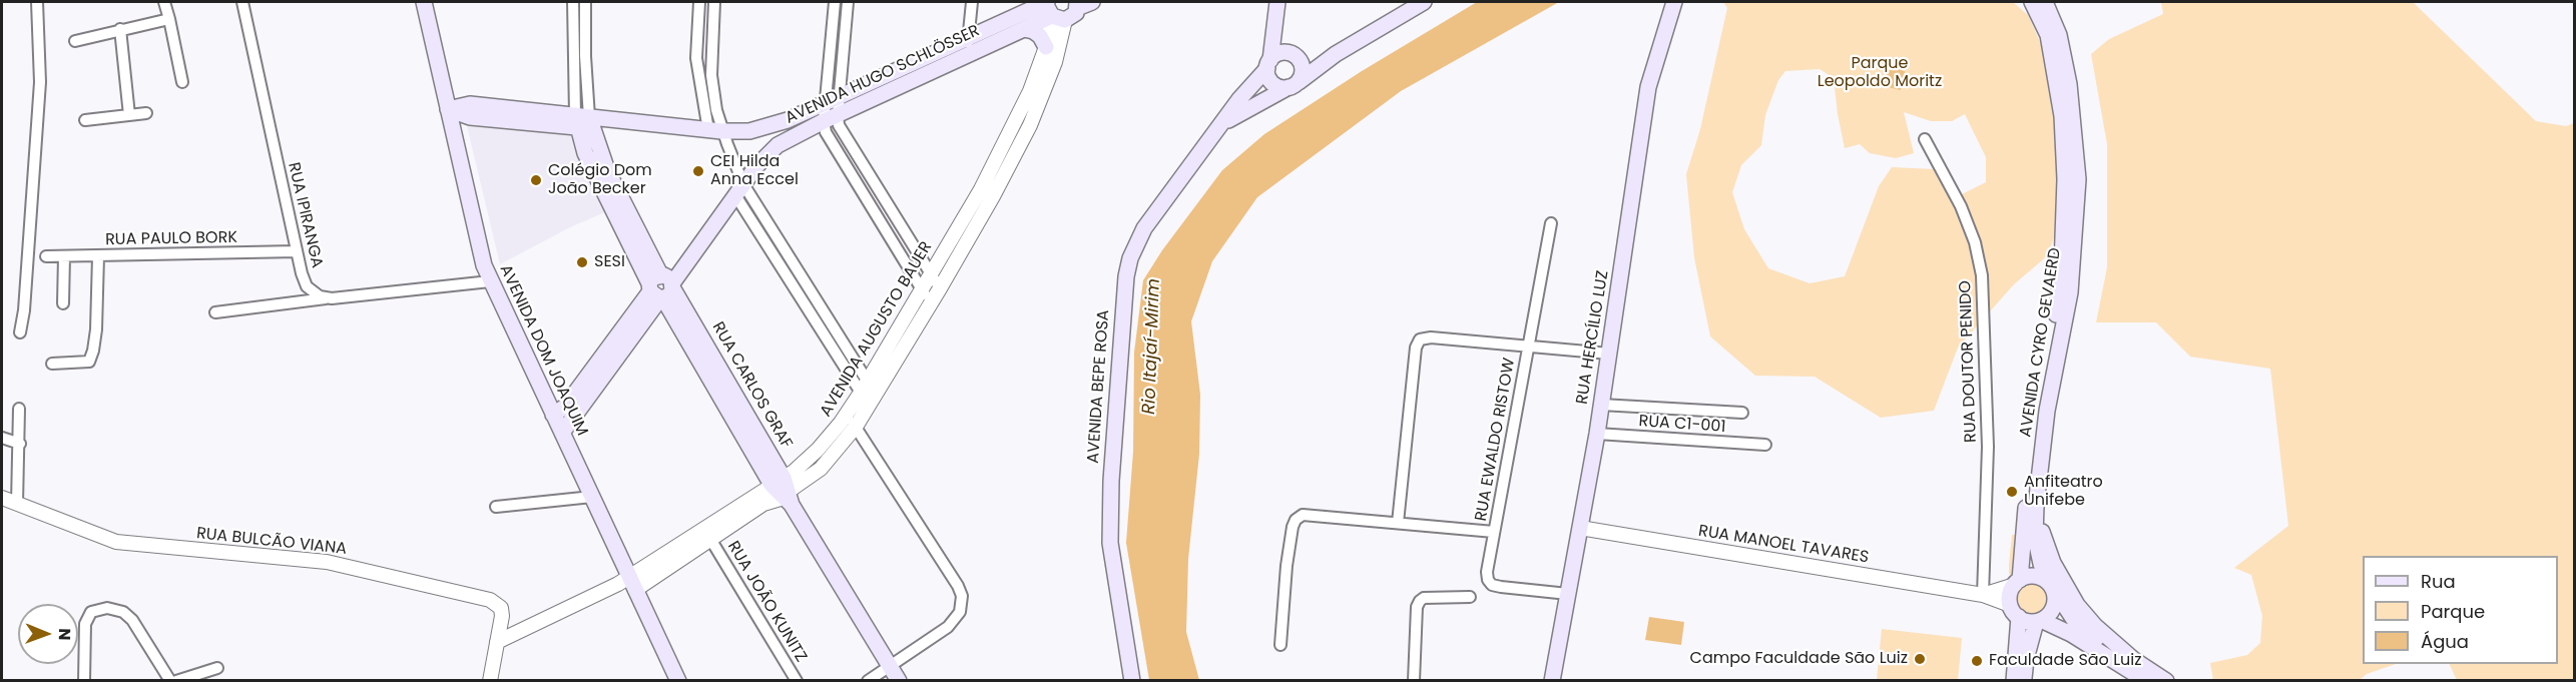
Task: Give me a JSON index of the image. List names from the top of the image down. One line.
{"streets":{"main road":["AVENIDA HUGO SCHLÖSSER","RUA HERCÍLIO LUZ","AVENIDA CYRO GEVAERD","AVENIDA DOM JOAQUIM","RUA CARLOS GRAF","AVENIDA BEPE ROSA"],"street":["RUA IPIRANGA","RUA PAULO BORK","AVENIDA AUGUSTO BAUER","RUA DOUTOR PENIDO","RUA C1-001","RUA EWALDO RISTOW","RUA BULCÃO VIANA","RUA MANOEL TAVARES","RUA JOÃO KUNITZ"]},"crossings":[["AVENIDA HUGO SCHLÖSSER","AVENIDA AUGUSTO BAUER"],["AVENIDA HUGO SCHLÖSSER","AVENIDA DOM JOAQUIM"],["AVENIDA HUGO SCHLÖSSER","RUA CARLOS GRAF"],["RUA IPIRANGA","RUA PAULO BORK"],["AVENIDA AUGUSTO BAUER","AVENIDA DOM JOAQUIM"],["AVENIDA AUGUSTO BAUER","RUA CARLOS GRAF"],["AVENIDA AUGUSTO BAUER","RUA BULCÃO VIANA"],["AVENIDA AUGUSTO BAUER","RUA JOÃO KUNITZ"],["RUA HERCÍLIO LUZ","RUA C1-001"],["RUA HERCÍLIO LUZ","RUA EWALDO RISTOW"],["RUA HERCÍLIO LUZ","RUA MANOEL TAVARES"],["AVENIDA CYRO GEVAERD","RUA MANOEL TAVARES"],["RUA DOUTOR PENIDO","RUA MANOEL TAVARES"]],"water":["Rio Itajaí-Mirim"],"parks":["Parque Leopoldo Moritz"],"places":["CEI Hilda Anna Eccel","Colégio Dom João Becker","SESI","Anfiteatro Unifebe","Campo Faculdade São Luiz","Faculdade São Luiz"],"legend":["Rua","Parque","Água"],"north":"right"}
